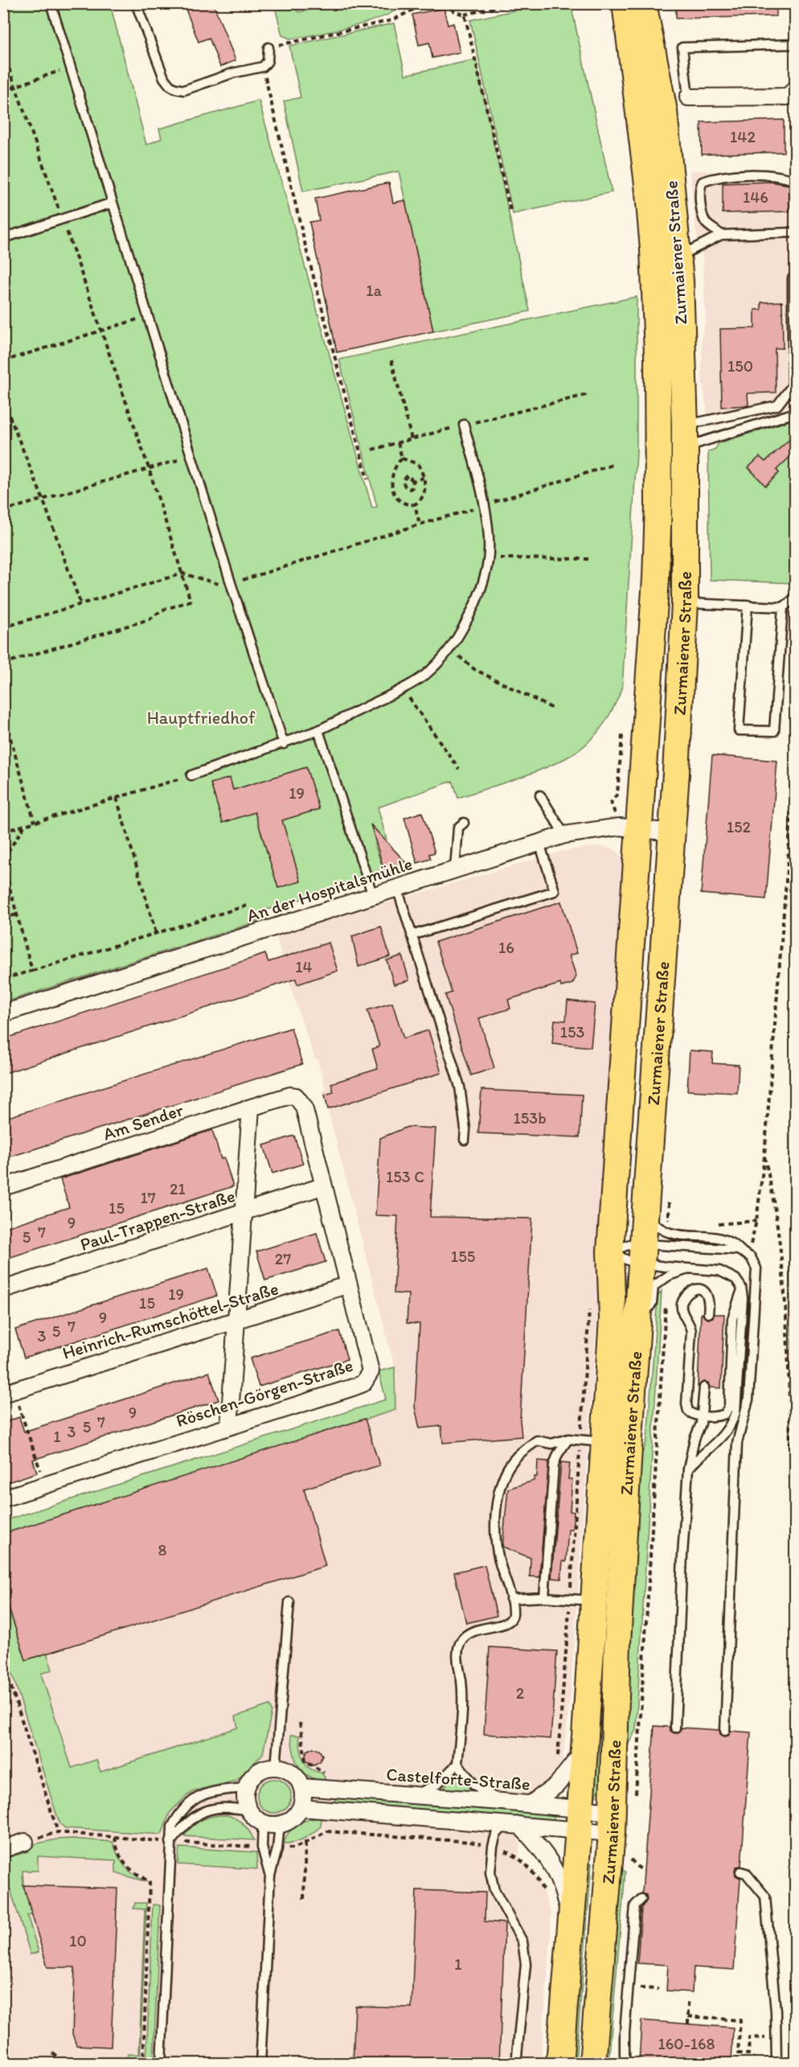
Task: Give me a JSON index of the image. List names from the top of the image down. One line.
{"streets":{"main road":["Zurmaiener Straße"],"street":["An der Hospitalsmühle","Am Sender","Paul-Trappen-Straße","Heinrich-Rumschöttel-Straße","Röschen-Görgen-Straße","Castelforte-Straße"]},"crossings":[["Zurmaiener Straße","An der Hospitalsmühle"],["Zurmaiener Straße","Castelforte-Straße"],["Am Sender","Röschen-Görgen-Straße"],["Paul-Trappen-Straße","Röschen-Görgen-Straße"],["Heinrich-Rumschöttel-Straße","Röschen-Görgen-Straße"]],"parks":["Hauptfriedhof"],"house_numbers":["142","146","1a","150","19","152","16","14","153","153b","153 C","21","17","15","9","7","5","155","27","19","15","9","7","5","3","9","7","5","3","1","8","2","10","1","160-168"]}
